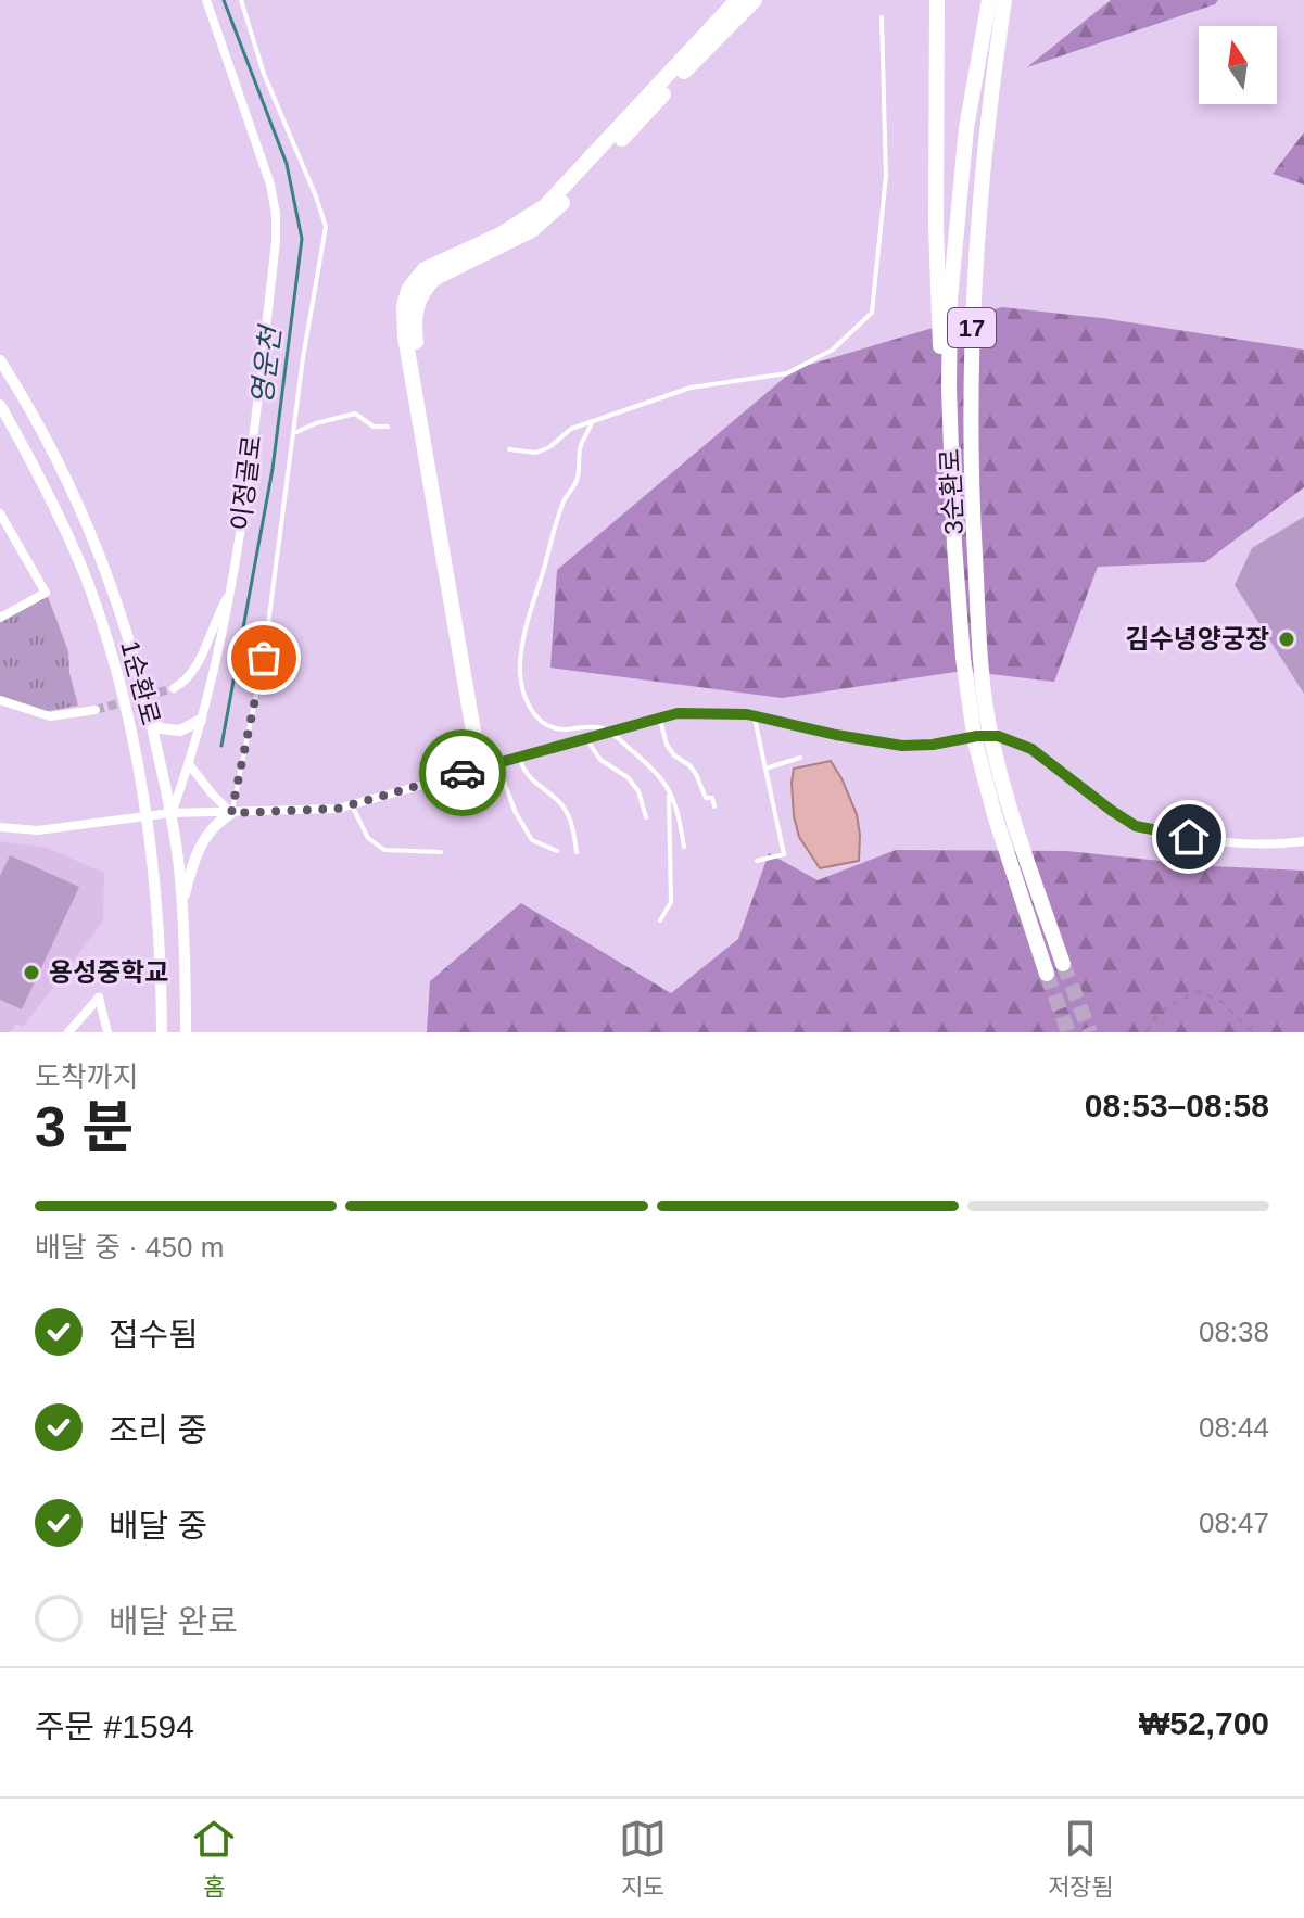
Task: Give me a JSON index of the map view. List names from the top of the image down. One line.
{"streets":{"highway":["17","3순환로"],"street":["이정골로","1순환로"]},"crossings":[["이정골로","1순환로"]],"water":["영운천"],"places":["김수녕양궁장","용성중학교"],"north":"top","page":{"heading":["3 분","도착까지","08:53–08:58"],"panel":["주문 #1594","₩52,700"],"bar":"배달 중 · 450 m","list":[["접수됨","08:38"],["조리 중","08:44"],["배달 중","08:47"],"배달 완료"],"tabs":["홈","지도","저장됨"]}}
